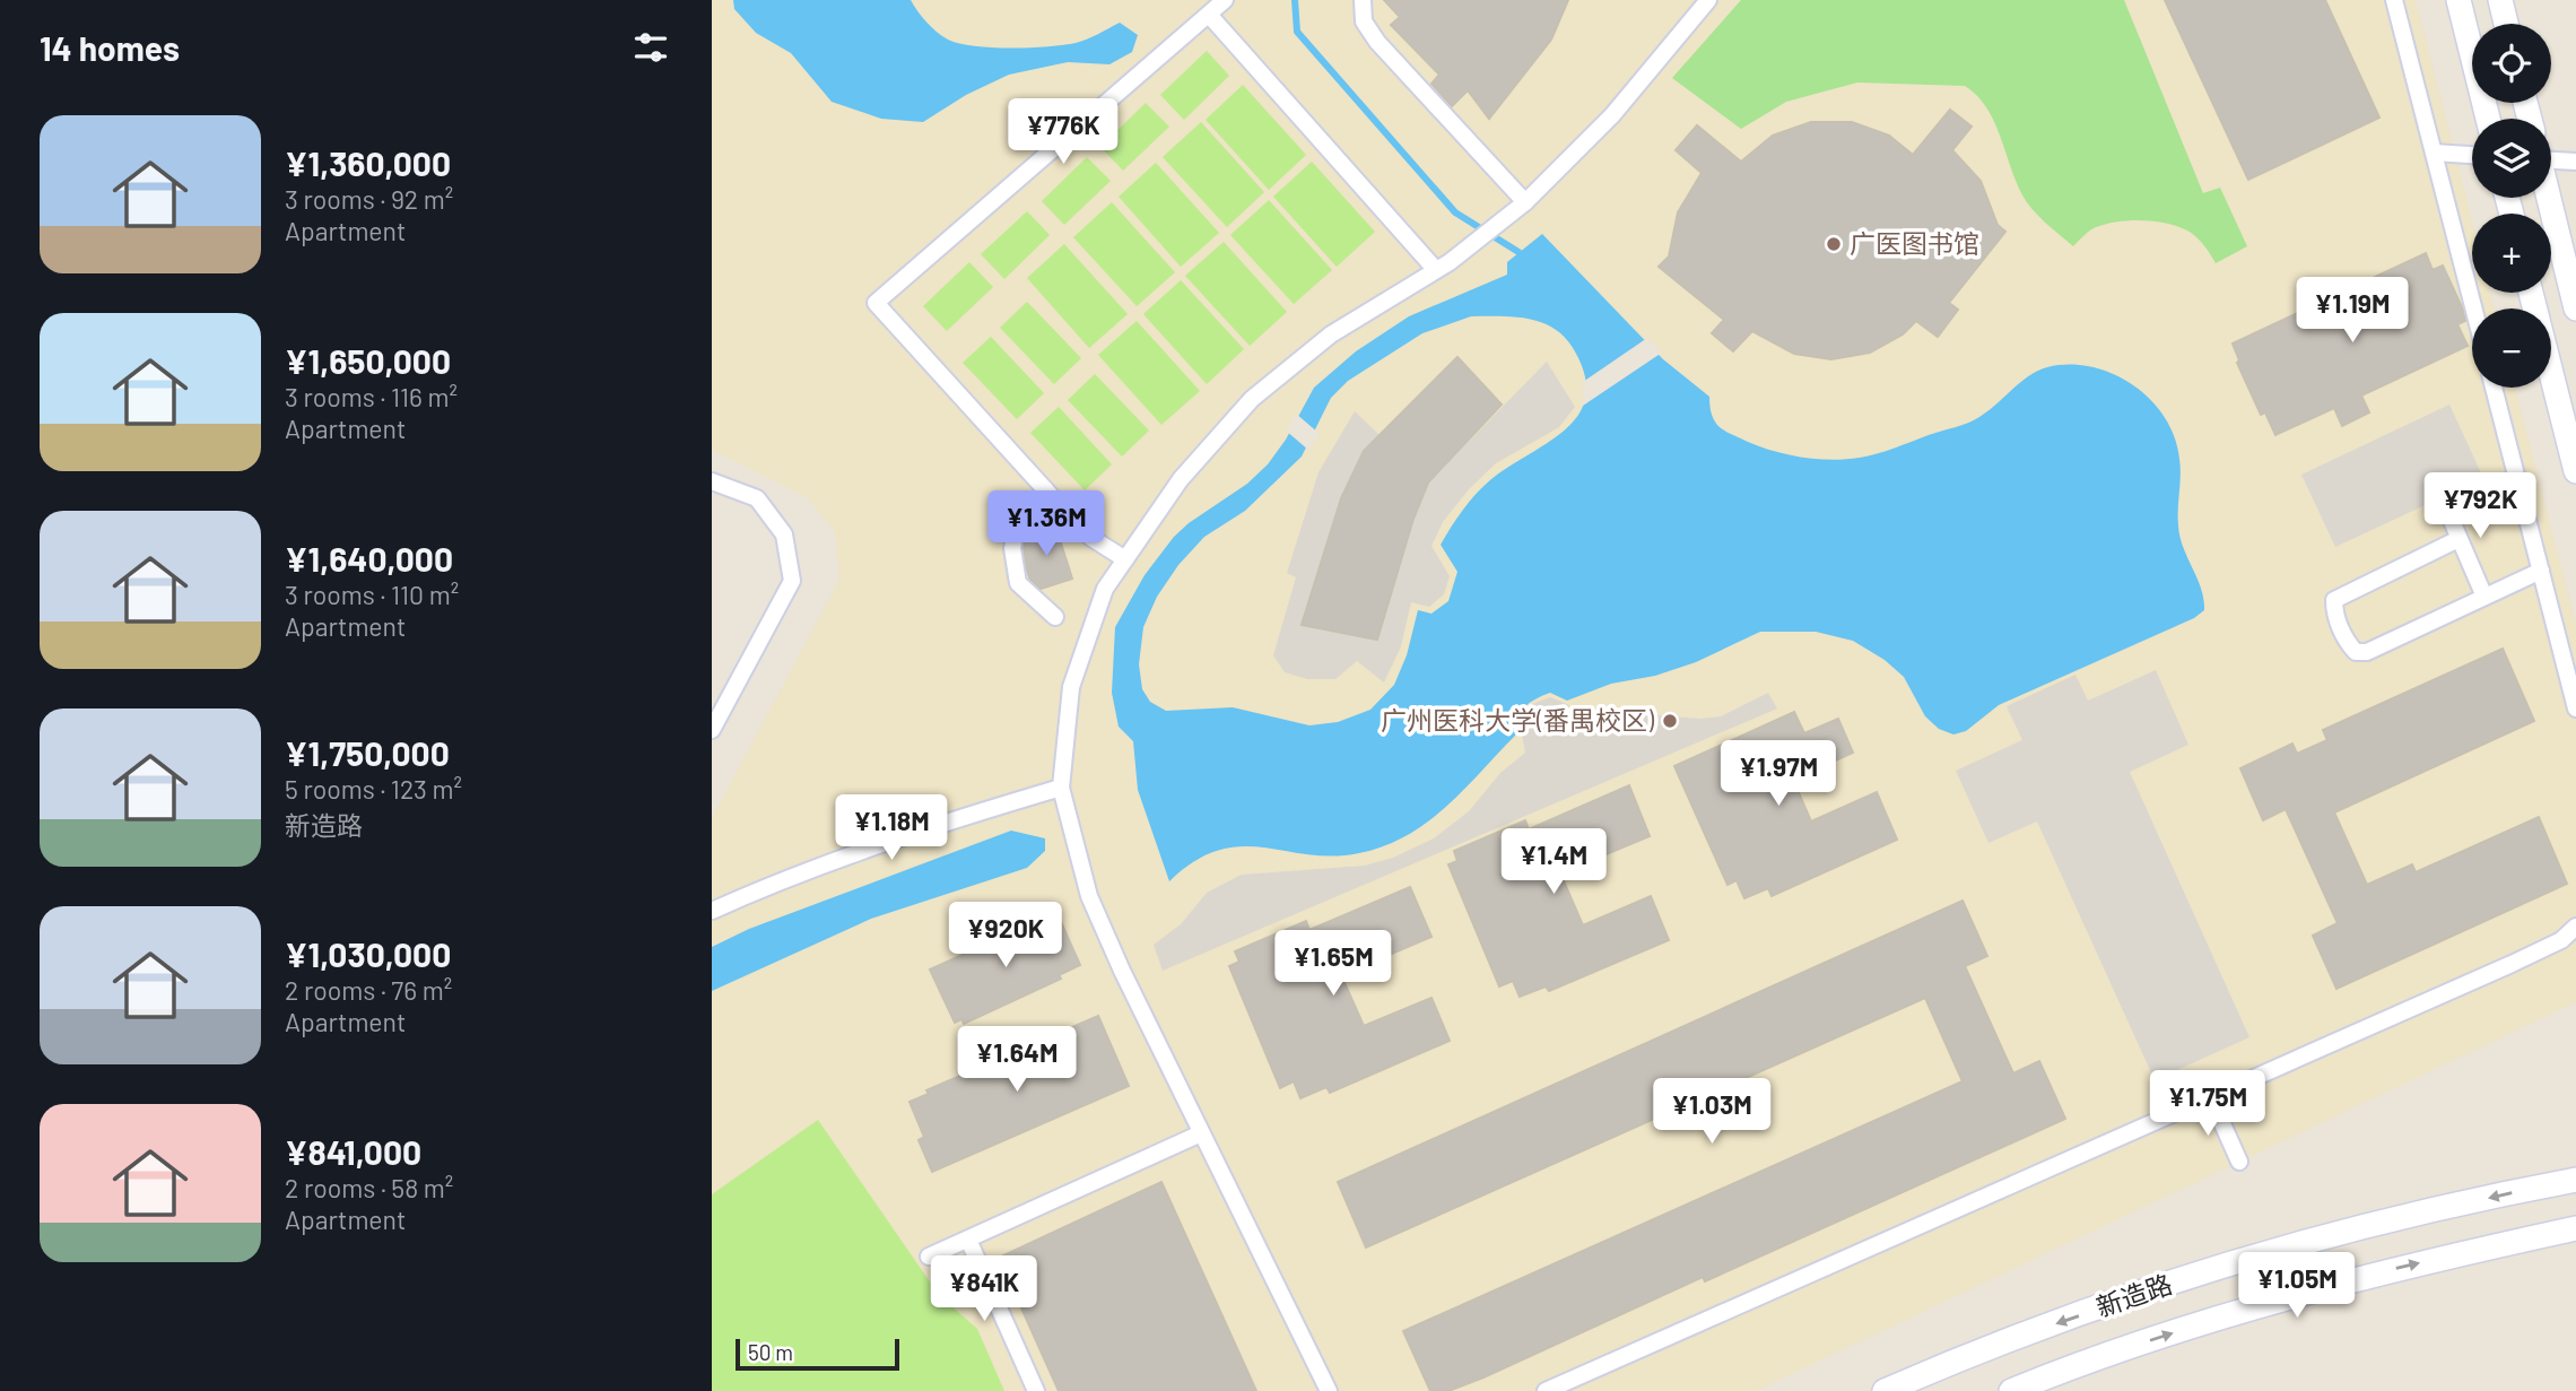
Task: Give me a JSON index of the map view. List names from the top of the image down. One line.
{"streets":{"main road":["新造路"]},"places":["广医图书馆","广州医科大学(番禺校区)"],"scale_bar":"50 m","page":{"heading":"14 homes","map_buttons":["+","−"],"list":[{"name":"¥1,360,000","note":"3 rooms · 92 m² · Apartment"},{"name":"¥1,650,000","note":"3 rooms · 116 m² · Apartment"},{"name":"¥1,640,000","note":"3 rooms · 110 m² · Apartment"},{"name":"¥1,750,000","note":"5 rooms · 123 m² · 新造路"},{"name":"¥1,030,000","note":"2 rooms · 76 m² · Apartment"},{"name":"¥841,000","note":"2 rooms · 58 m² · Apartment"}],"price":["¥776K","¥1.19M","¥792K","¥1.36M","¥1.97M","¥1.18M","¥1.4M","¥920K","¥1.65M","¥1.64M","¥1.75M","¥1.03M","¥1.05M","¥841K"],"scale":"50 m"}}
